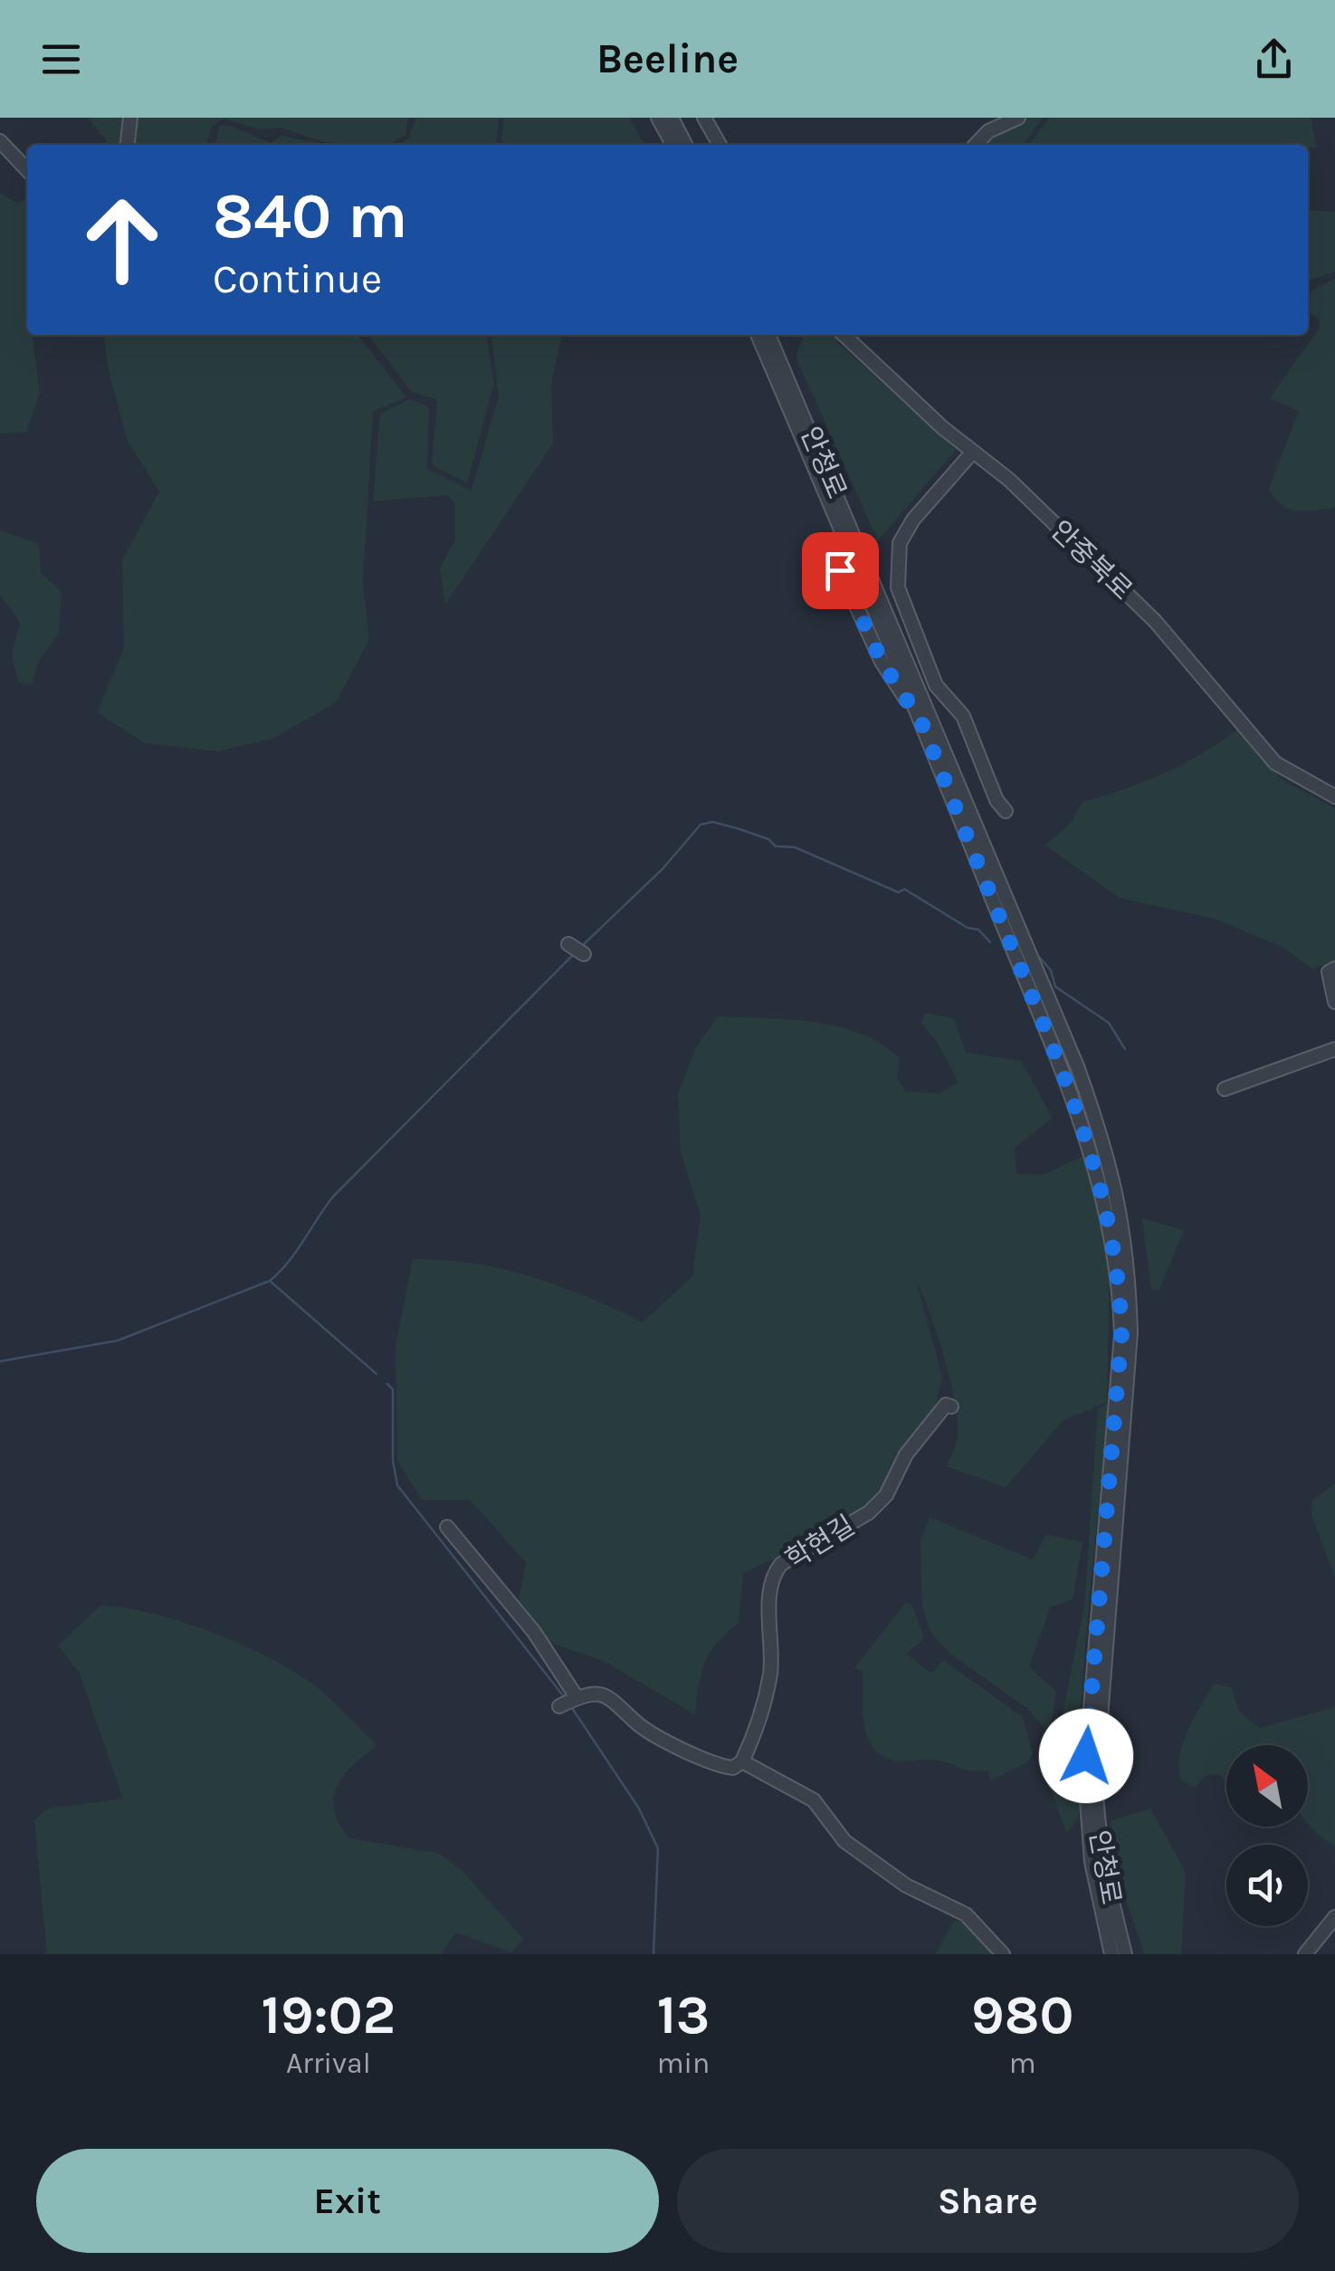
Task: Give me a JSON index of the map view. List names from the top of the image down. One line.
{"streets":{"street":["안청로","안중북로","학현길"]},"north":"top left","page":{"header":"Beeline","turn":["840 m","Continue"],"eta":["19:02","Arrival","13","min","980","m"],"buttons":["Exit","Share"]}}
